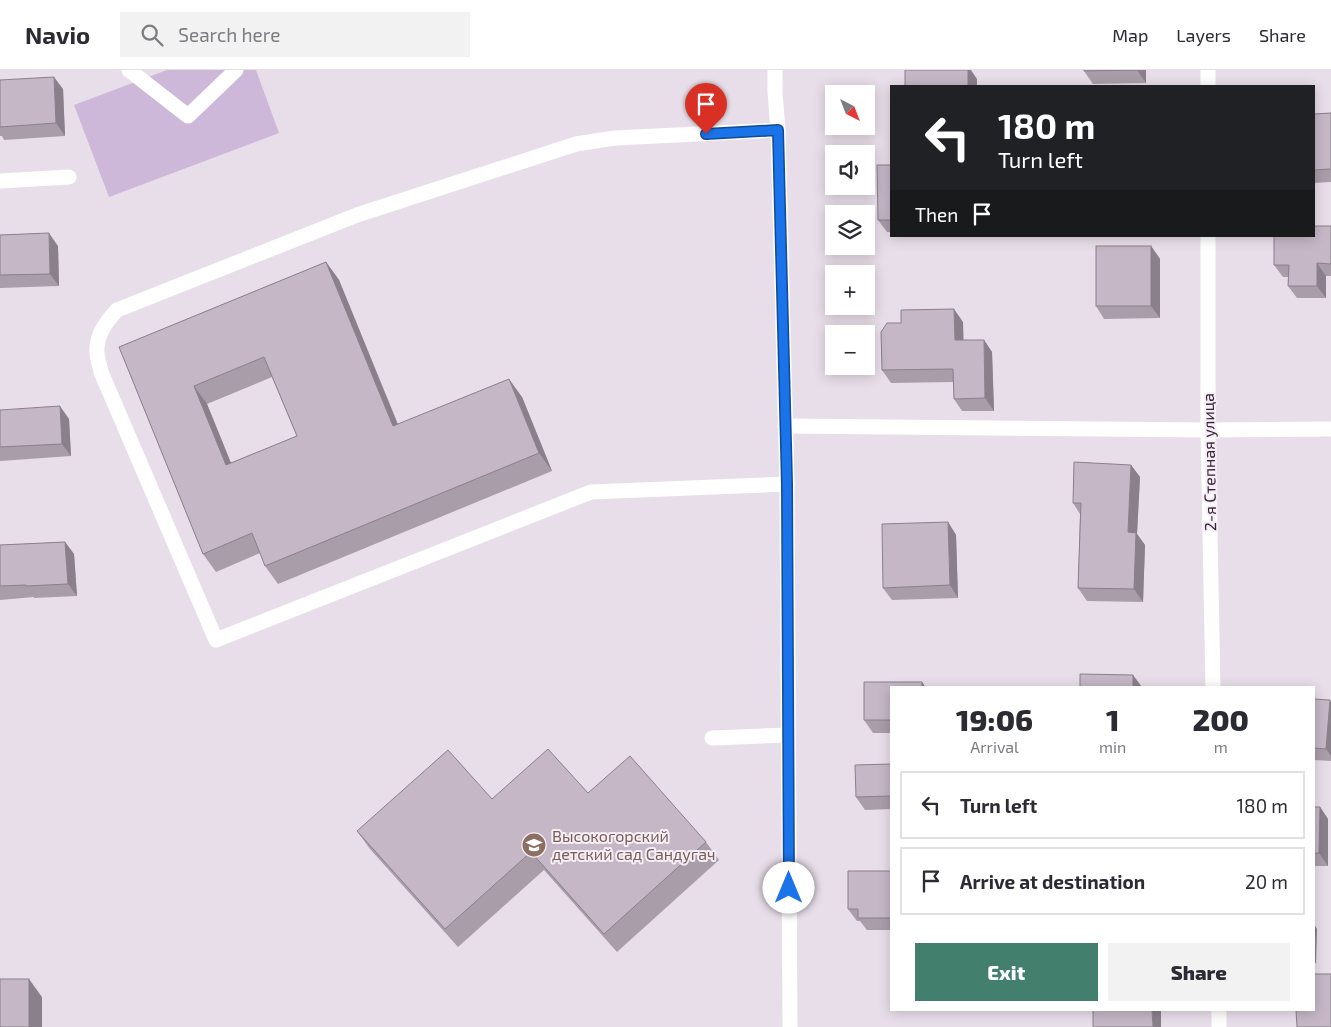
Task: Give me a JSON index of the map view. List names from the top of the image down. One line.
{"streets":{"street":["2-я Степная улица"]},"places":{"school or university":["Высокогорский детский сад Сандугач"]},"north":"bottom right","page":{"header":"Navio","search":"Search here","nav":["Map","Layers","Share"],"map_buttons":["+","−"],"turn":["180 m","Turn left"],"then":"Then","eta":["19:06","Arrival","1","min","200","m"],"list":[{"name":"Turn left","value":"180 m"},{"name":"Arrive at destination","value":"20 m"}],"buttons":["Exit","Share"]}}
